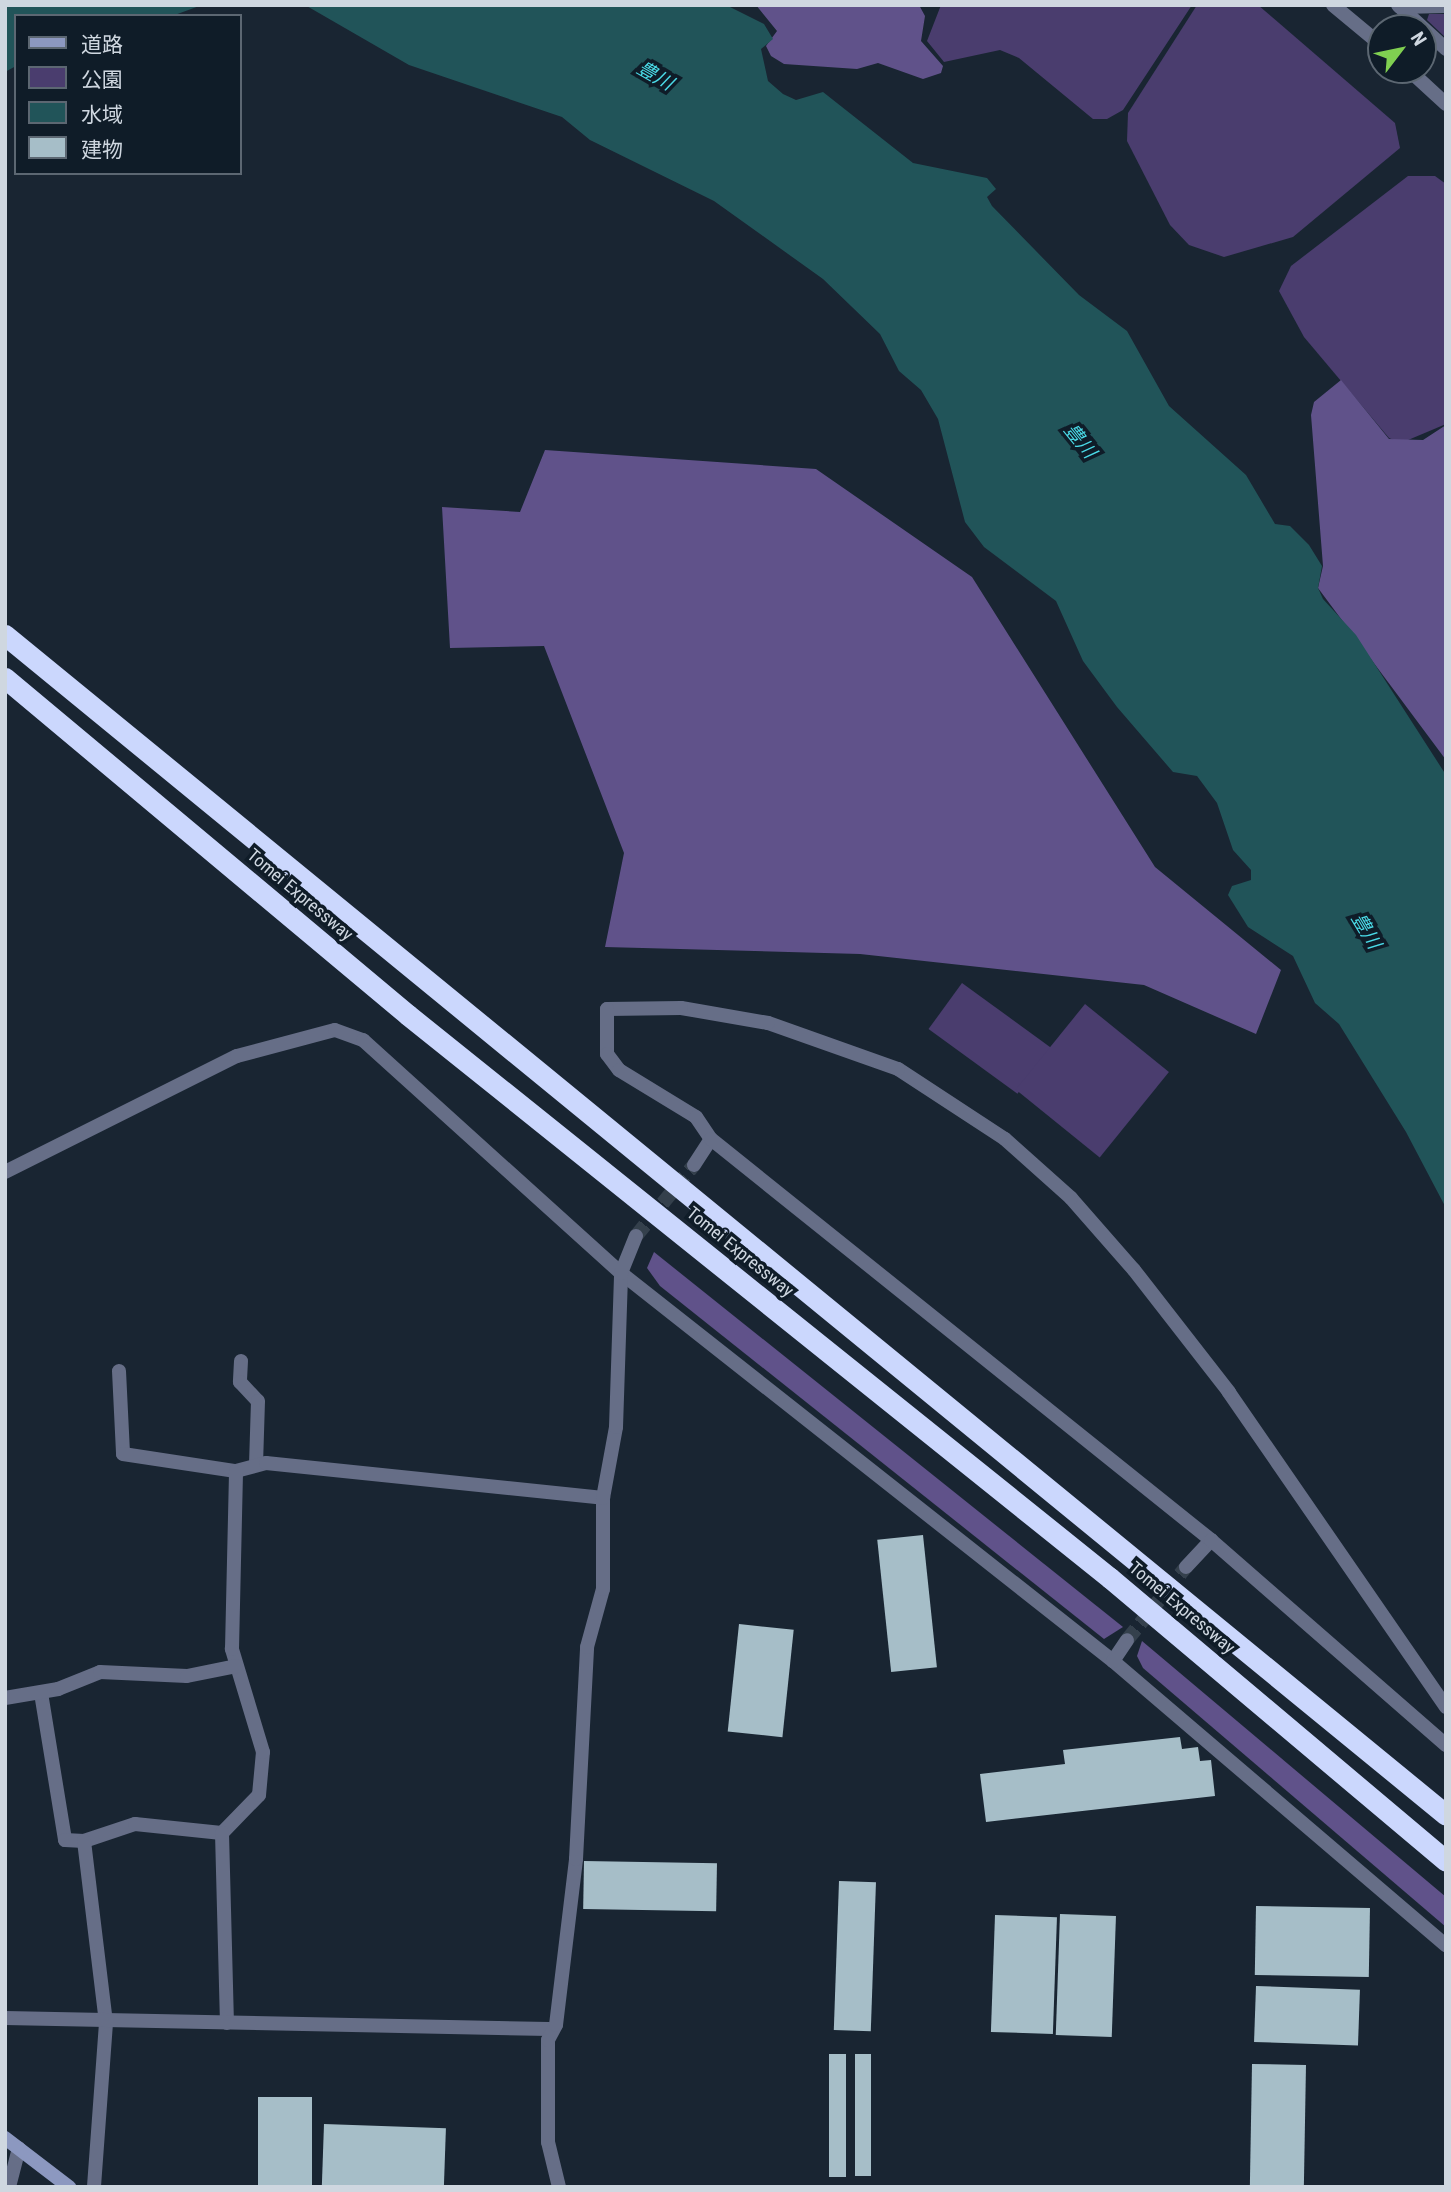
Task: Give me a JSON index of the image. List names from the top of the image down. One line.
{"streets":{"highway":["Tomei Expressway"]},"water":["豊川"],"legend":["道路","公園","水域","建物"],"north":"top right"}
